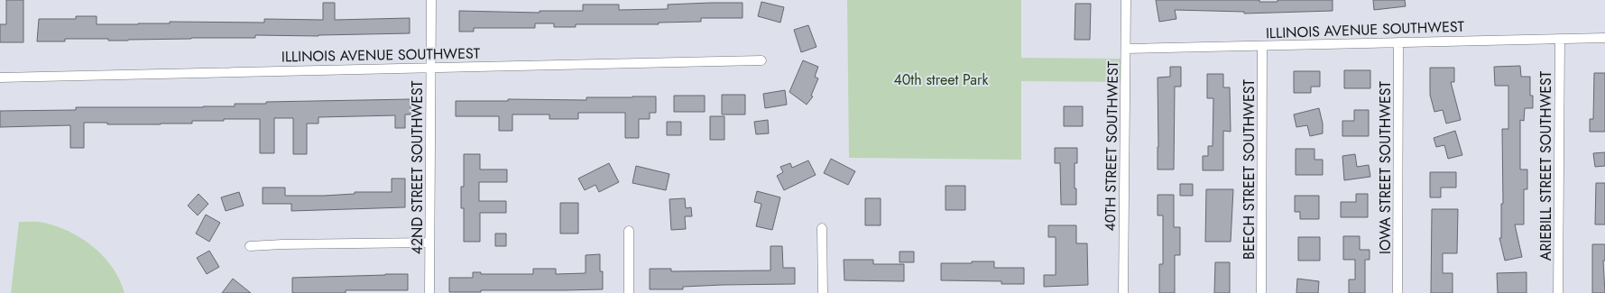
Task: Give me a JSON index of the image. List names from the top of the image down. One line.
{"streets":{"street":["ILLINOIS AVENUE SOUTHWEST","40TH STREET SOUTHWEST","ARIEBILL STREET SOUTHWEST","42ND STREET SOUTHWEST","IOWA STREET SOUTHWEST","BEECH STREET SOUTHWEST"]},"crossings":[["ILLINOIS AVENUE SOUTHWEST","40TH STREET SOUTHWEST"],["ILLINOIS AVENUE SOUTHWEST","ARIEBILL STREET SOUTHWEST"],["ILLINOIS AVENUE SOUTHWEST","42ND STREET SOUTHWEST"],["ILLINOIS AVENUE SOUTHWEST","IOWA STREET SOUTHWEST"],["ILLINOIS AVENUE SOUTHWEST","BEECH STREET SOUTHWEST"]],"parks":["40th street Park"]}
